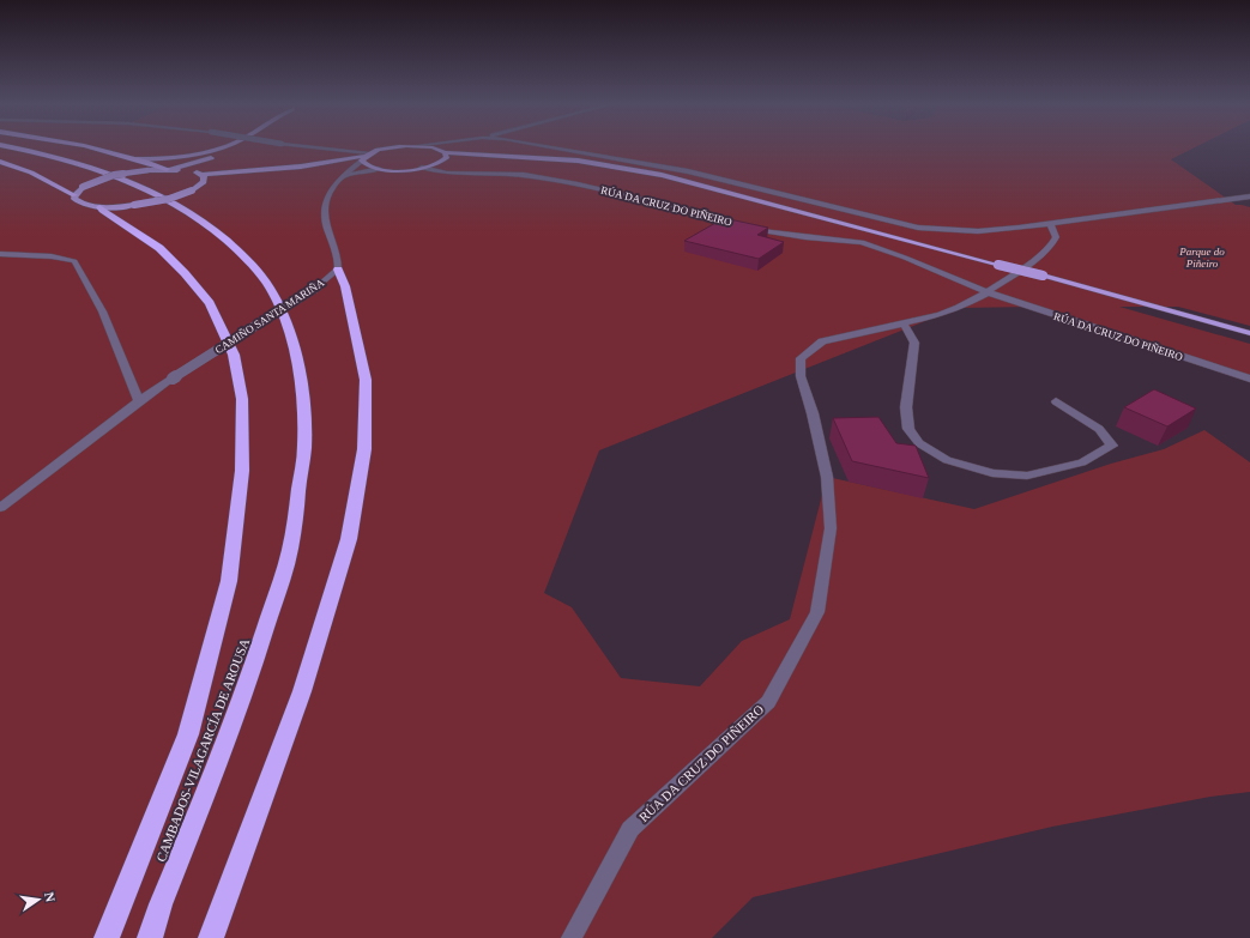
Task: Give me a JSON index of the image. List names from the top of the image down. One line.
{"streets":{"highway":["CAMBADOS-VILAGARCÍA DE AROUSA"],"street":["RÚA DA CRUZ DO PIÑEIRO","CAMIÑO SANTA MARIÑA"]},"parks":["Parque do Piñeiro"],"north":"right"}
